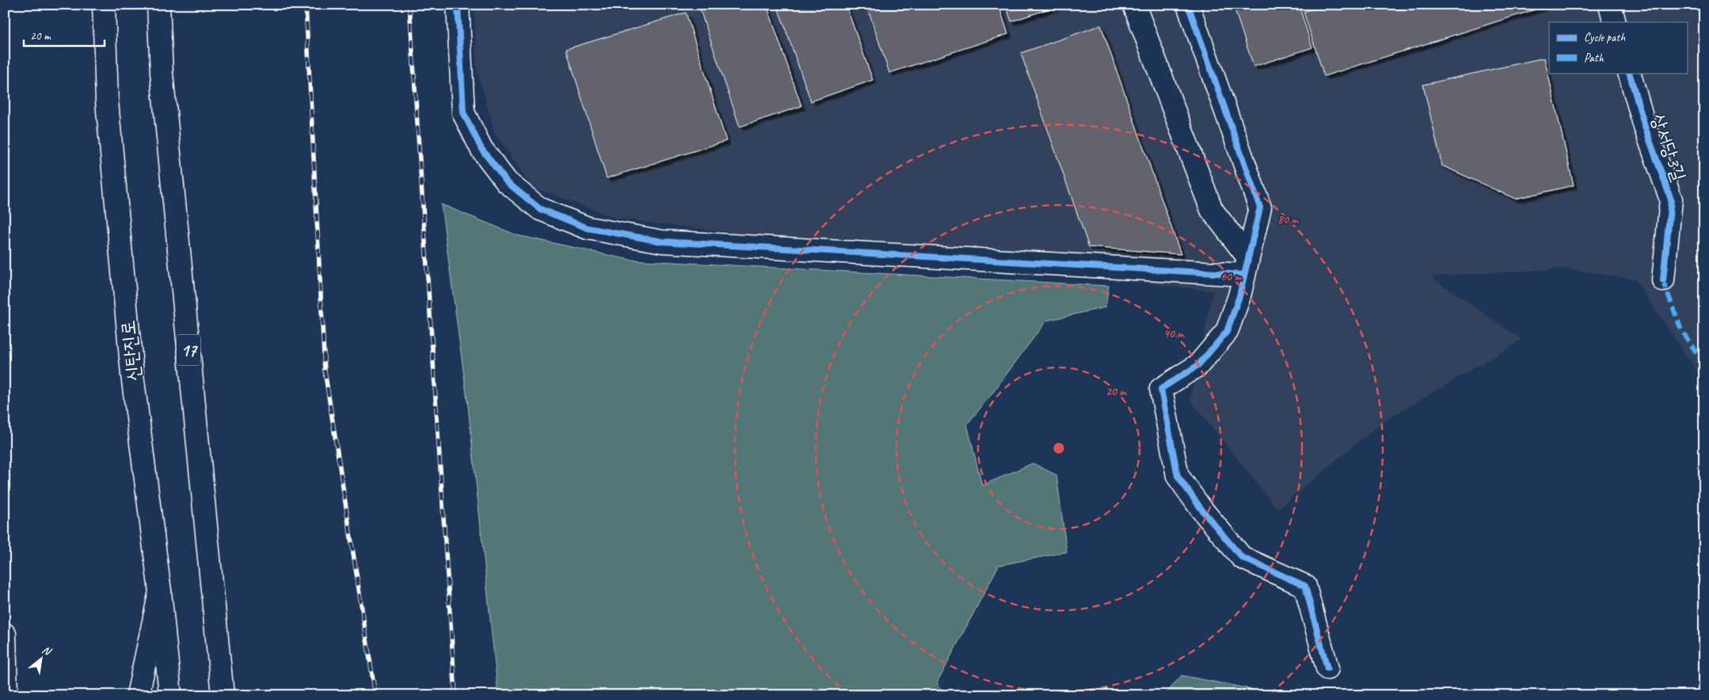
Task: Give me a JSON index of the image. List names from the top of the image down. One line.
{"streets":{"main road":["상서당3길","17","신탄진로"]},"legend":["Cycle path","Path"],"scale_bar":"20 m","north":"top right","rings":["80 m","60 m","40 m","20 m"]}
